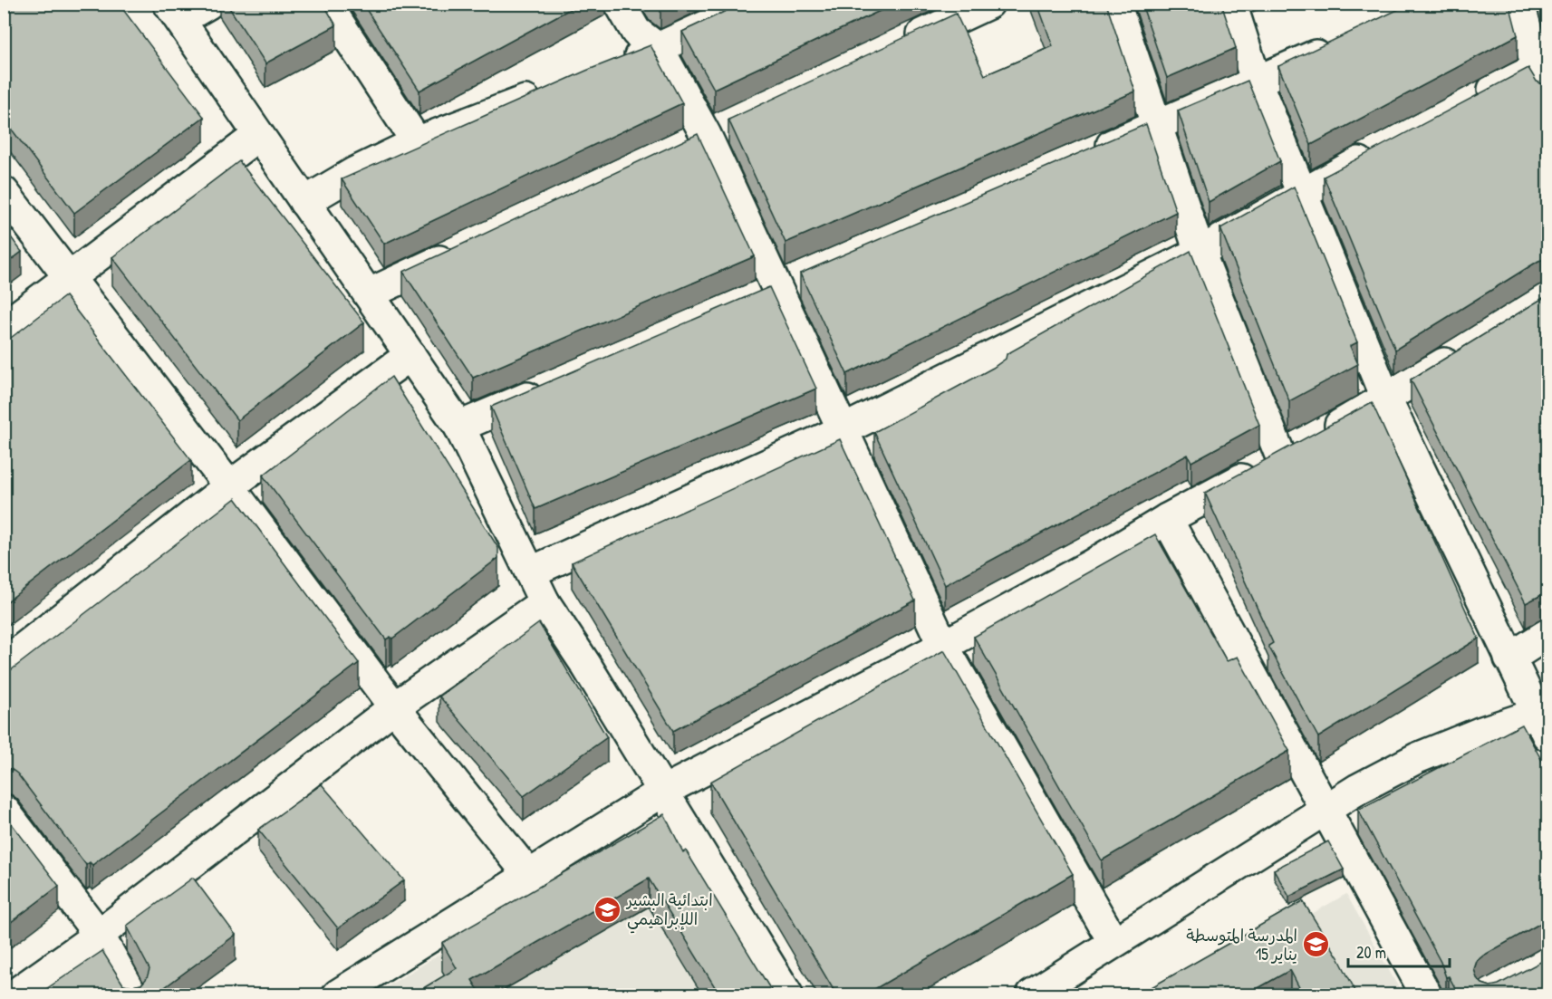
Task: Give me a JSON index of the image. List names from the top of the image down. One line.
{"places":{"school or university":["ابتدائية البشير اللإبراهيمي","المدرسة المتوسطة 15 يناير"]},"scale_bar":"20 m"}
